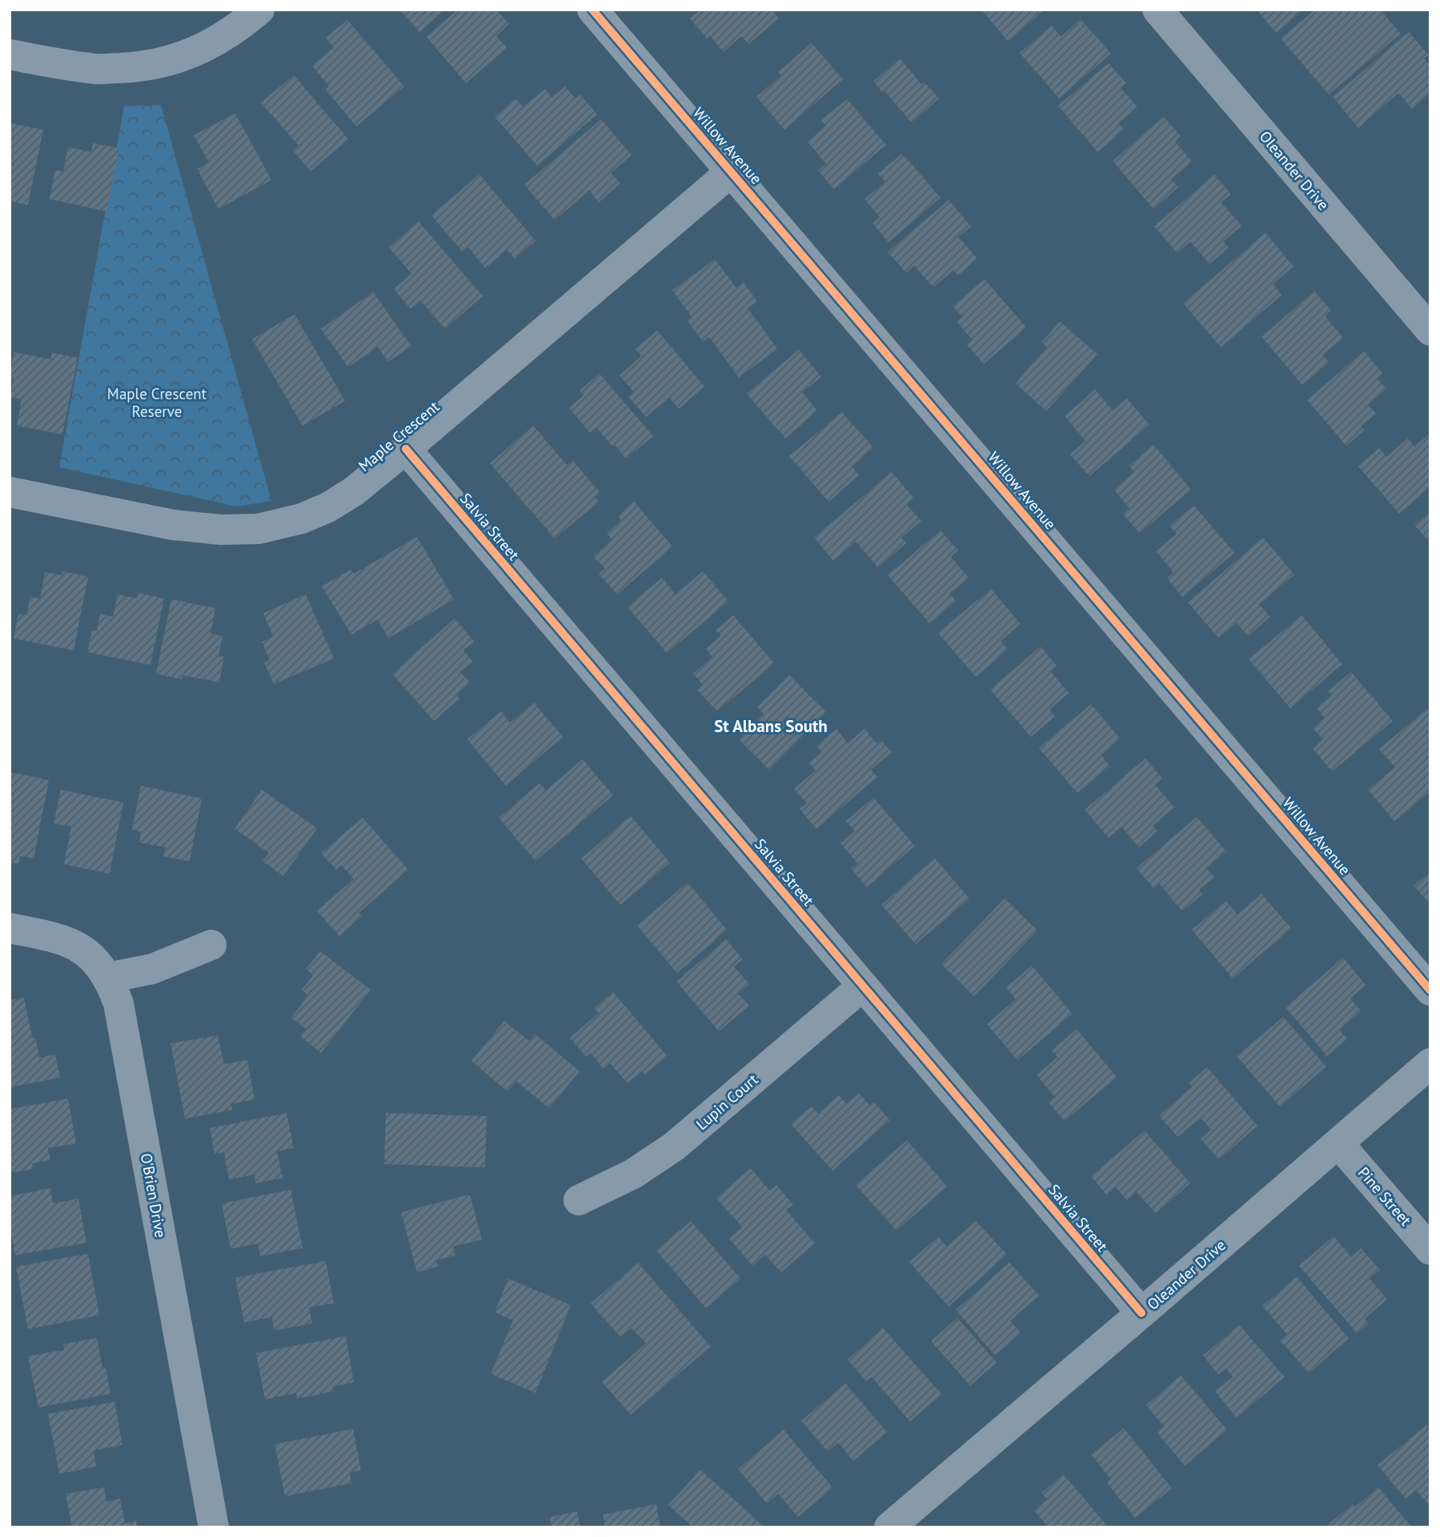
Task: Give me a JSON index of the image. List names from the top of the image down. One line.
{"streets":{"street":["Willow Avenue","Oleander Drive","Maple Crescent","Salvia Street","Lupin Court","O'Brien Drive","Pine Street"]},"crossings":[["Willow Avenue","Maple Crescent"],["Oleander Drive","Salvia Street"],["Oleander Drive","Pine Street"],["Maple Crescent","Salvia Street"],["Salvia Street","Lupin Court"]],"districts":["St Albans South"],"parks":["Maple Crescent Reserve"]}
